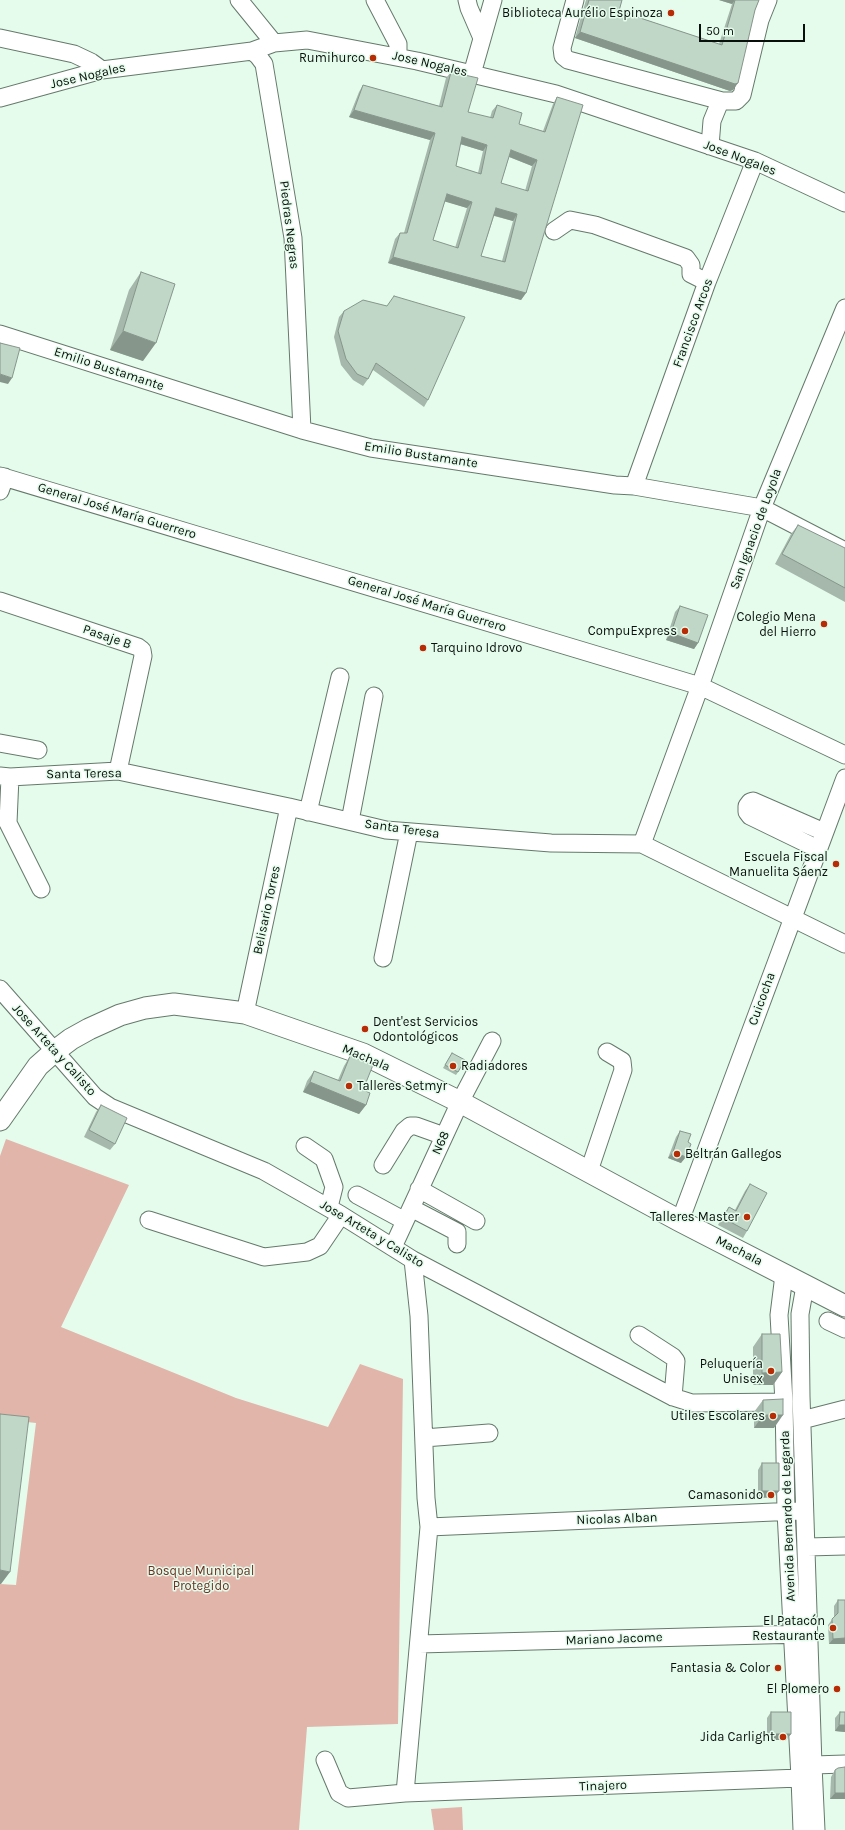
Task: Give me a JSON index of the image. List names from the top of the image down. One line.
{"streets":{"main road":["Machala"],"street":["Jose Nogales","Piedras Negras","Francisco Arcos","Emilio Bustamante","General José María Guerrero","San Ignacio de Loyola","Pasaje B","Santa Teresa","Belisario Torres","Cuicocha","Jose Arteta y Calisto","N68","Avenida Bernardo de Legarda","Nicolas Alban","Mariano Jacome","Tinajero"]},"crossings":[["Jose Nogales","Piedras Negras"],["Jose Nogales","Francisco Arcos"],["Piedras Negras","Emilio Bustamante"],["Francisco Arcos","Emilio Bustamante"],["Emilio Bustamante","San Ignacio de Loyola"],["General José María Guerrero","San Ignacio de Loyola"],["San Ignacio de Loyola","Santa Teresa"],["Pasaje B","Santa Teresa"],["Santa Teresa","Belisario Torres"],["Santa Teresa","Cuicocha"],["Belisario Torres","Machala"],["Cuicocha","Machala"],["Jose Arteta y Calisto","Machala"],["Jose Arteta y Calisto","N68"],["Jose Arteta y Calisto","Avenida Bernardo de Legarda"],["Machala","N68"],["Machala","Avenida Bernardo de Legarda"],["Avenida Bernardo de Legarda","Nicolas Alban"],["Avenida Bernardo de Legarda","Mariano Jacome"],["Avenida Bernardo de Legarda","Tinajero"]],"parks":["Bosque Municipal Protegido"],"places":["Biblioteca Aurélio Espinoza","Rumihurco","Colegio Mena del Hierro","CompuExpress","Tarquino Idrovo","Escuela Fiscal Manuelita Sáenz","Dent'est Servicios Odontológicos","Radiadores","Talleres Setmyr","Beltrán Gallegos","Talleres Master","Peluquería Unisex","Utiles Escolares","Camasonido","El Patacón Restaurante","Fantasia & Color","El Plomero","Jida Carlight"],"scale_bar":"50 m"}
